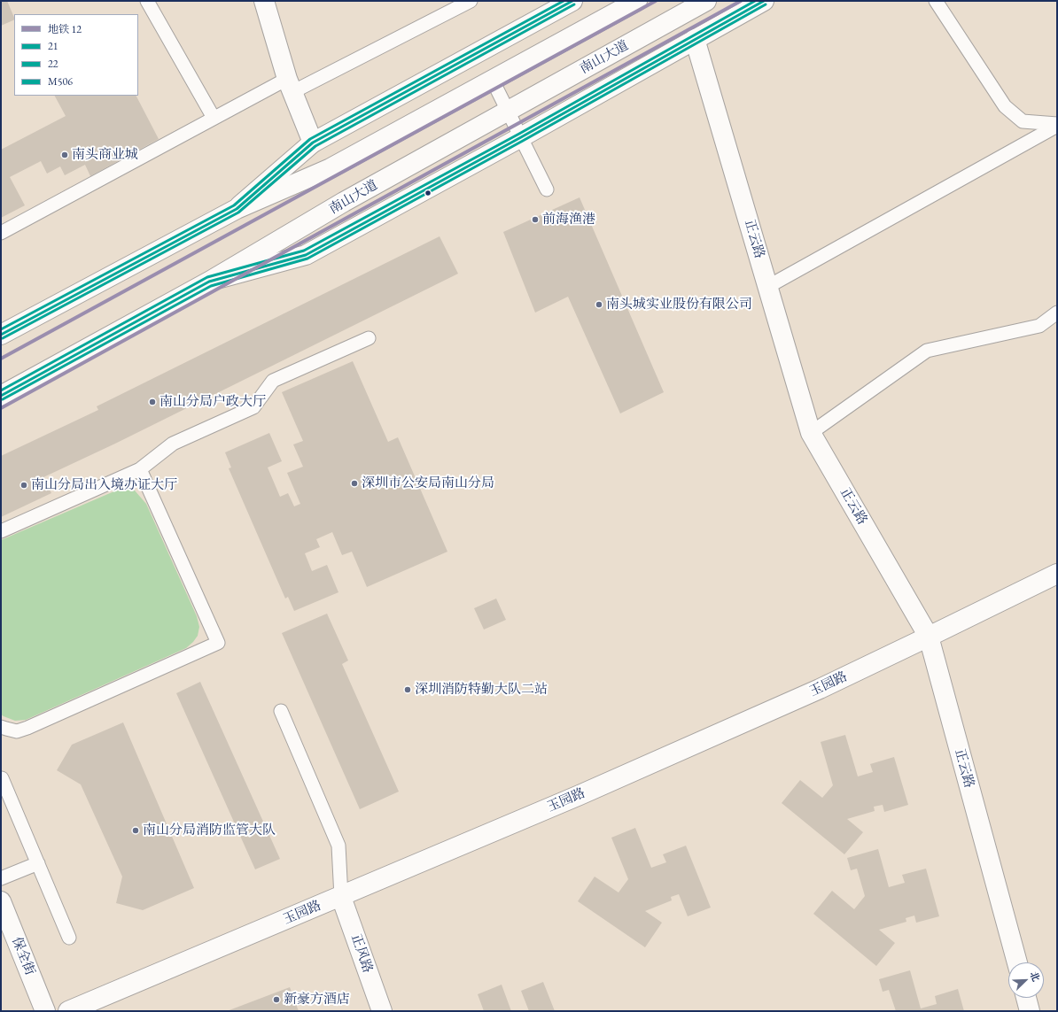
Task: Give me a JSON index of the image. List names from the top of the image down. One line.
{"streets":{"street":["南山大道","正云路","玉园路","正风路","保全街"]},"crossings":[["正云路","玉园路"],["玉园路","正风路"]],"places":["南头商业城","前海渔港","南头城实业股份有限公司","南山分局户政大厅","深圳市公安局南山分局","南山分局出入境办证大厅","深圳消防特勤大队二站","南山分局消防监管大队","新豪方酒店"],"lines":["metro line 12","transit line 21","transit line M506","transit line 22"],"legend":["地铁 12","21","22","M506"],"north":"top right"}
